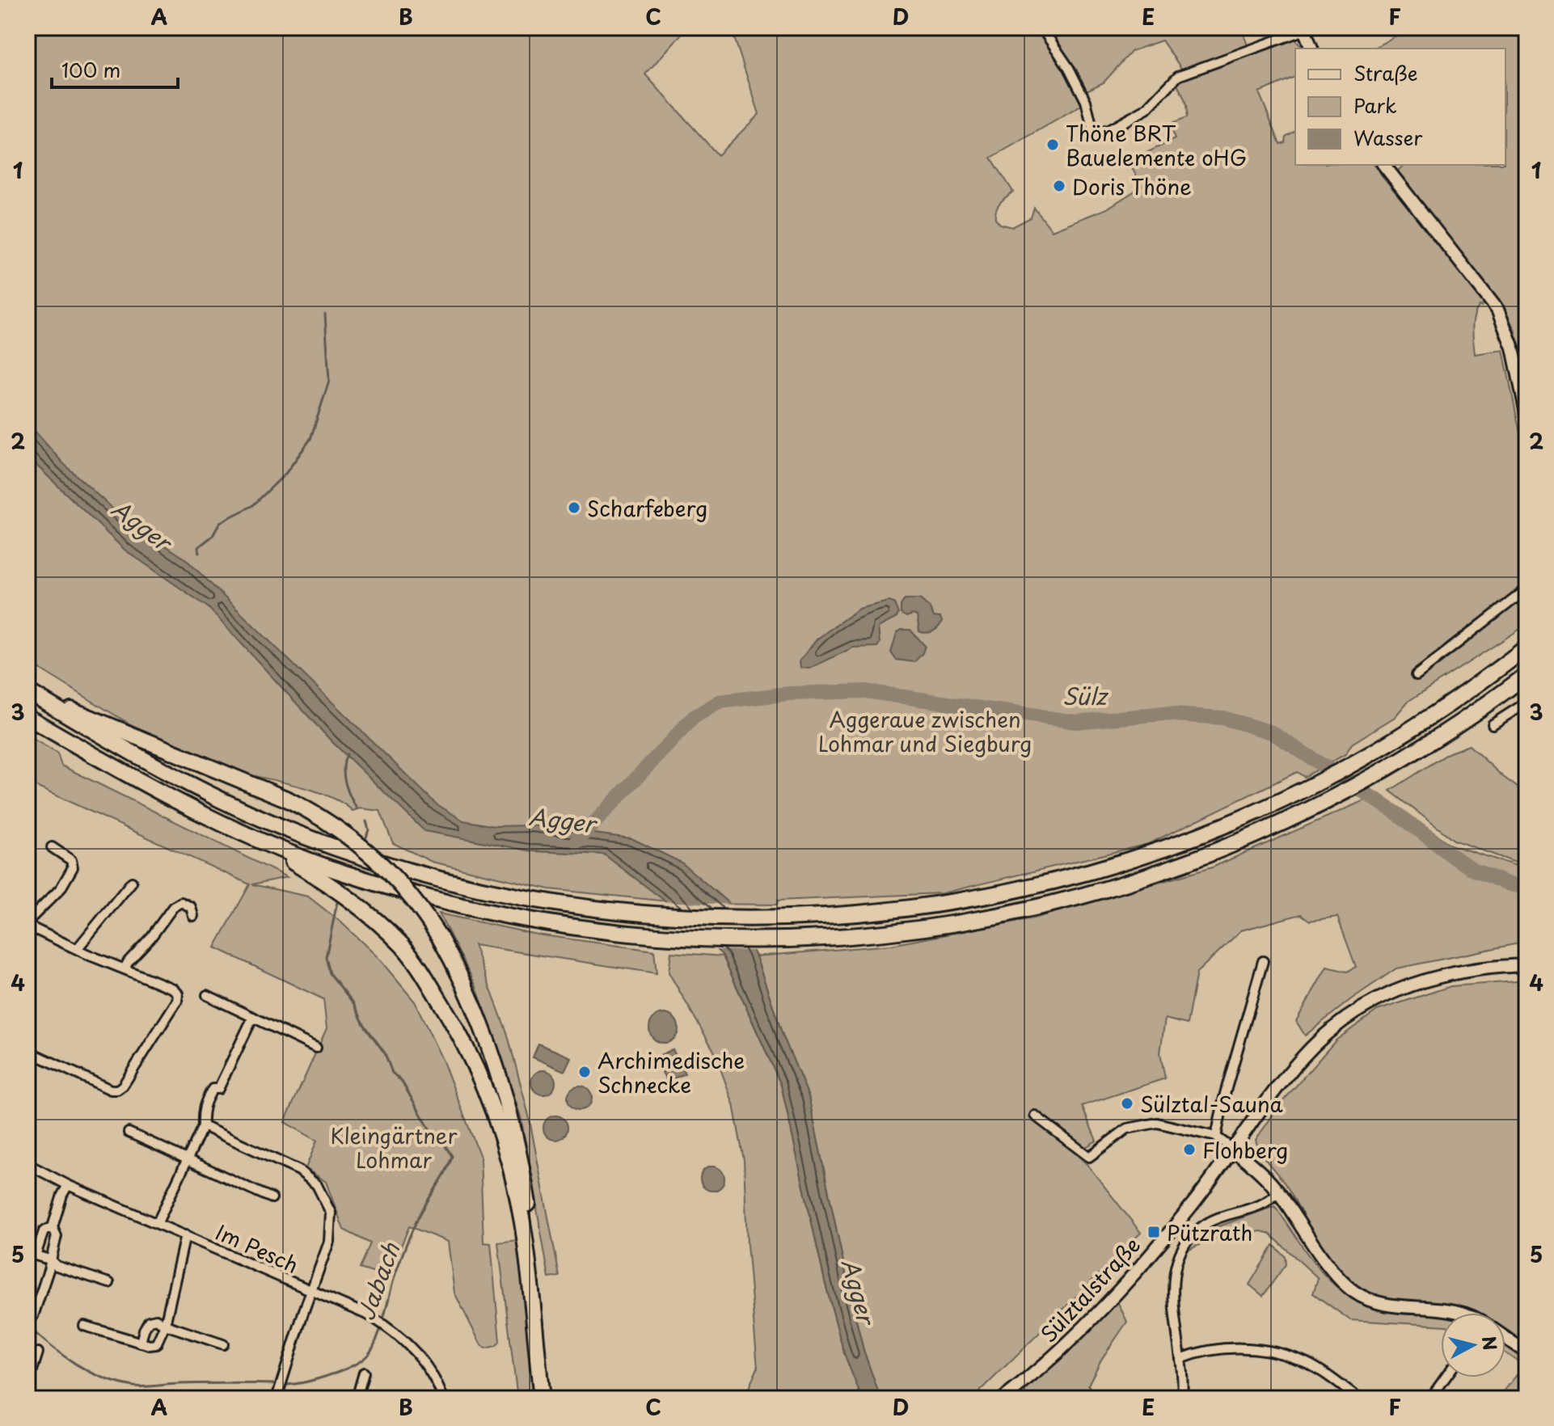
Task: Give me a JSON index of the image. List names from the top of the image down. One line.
{"streets":{"main road":["Sülztalstraße"],"street":["Im Pesch"]},"water":["Agger","Sülz","Jabach"],"parks":["Aggeraue zwischen Lohmar und Siegburg","Kleingärtner Lohmar"],"places":{"other":["Thöne BRT Bauelemente oHG","Doris Thöne","Scharfeberg","Archimedische Schnecke","Sülztal-Sauna","Flohberg"],"transit":["Pützrath"]},"legend":["Straße","Park","Wasser"],"scale_bar":"100 m","north":"right","grid":{"columns":["A","B","C","D","E","F"],"rows":["1","2","3","4","5"]}}
